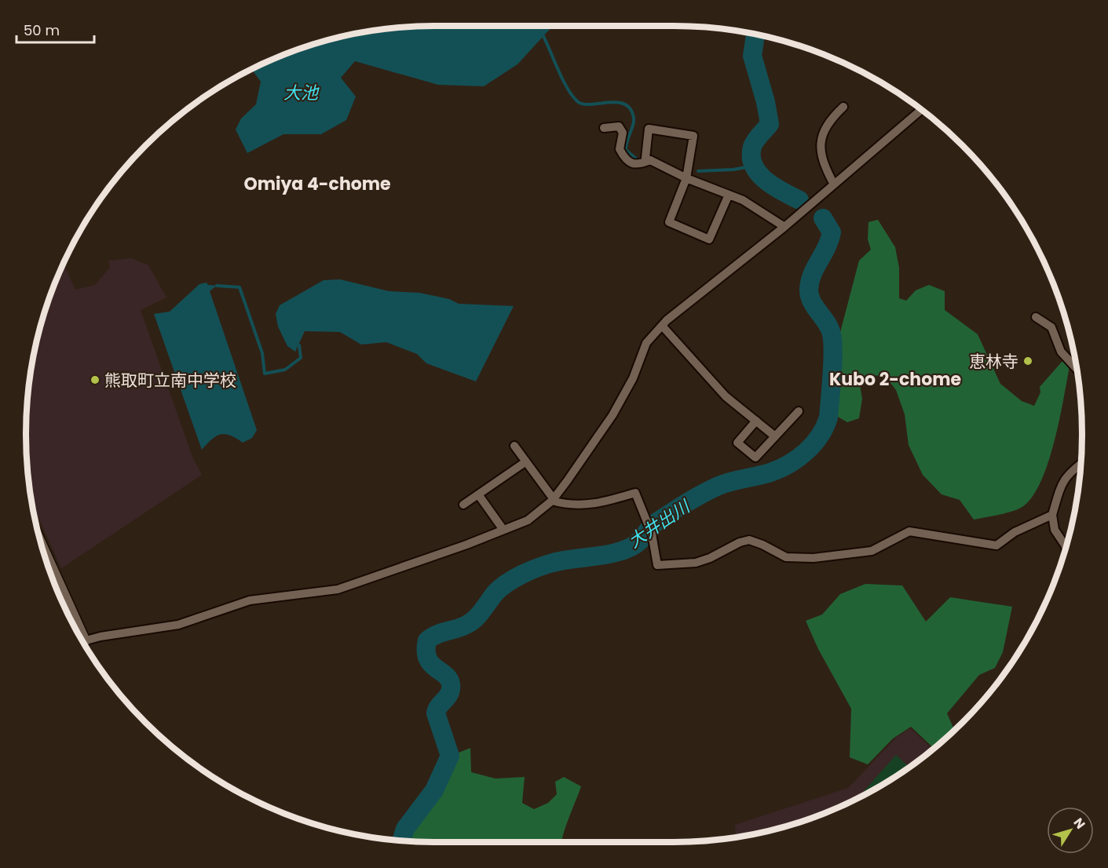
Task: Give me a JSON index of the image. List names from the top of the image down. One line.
{"districts":["Omiya 4-chome","Kubo 2-chome"],"water":["大池","大井出川"],"places":["恵林寺","熊取町立南中学校"],"scale_bar":"50 m","north":"top right"}
